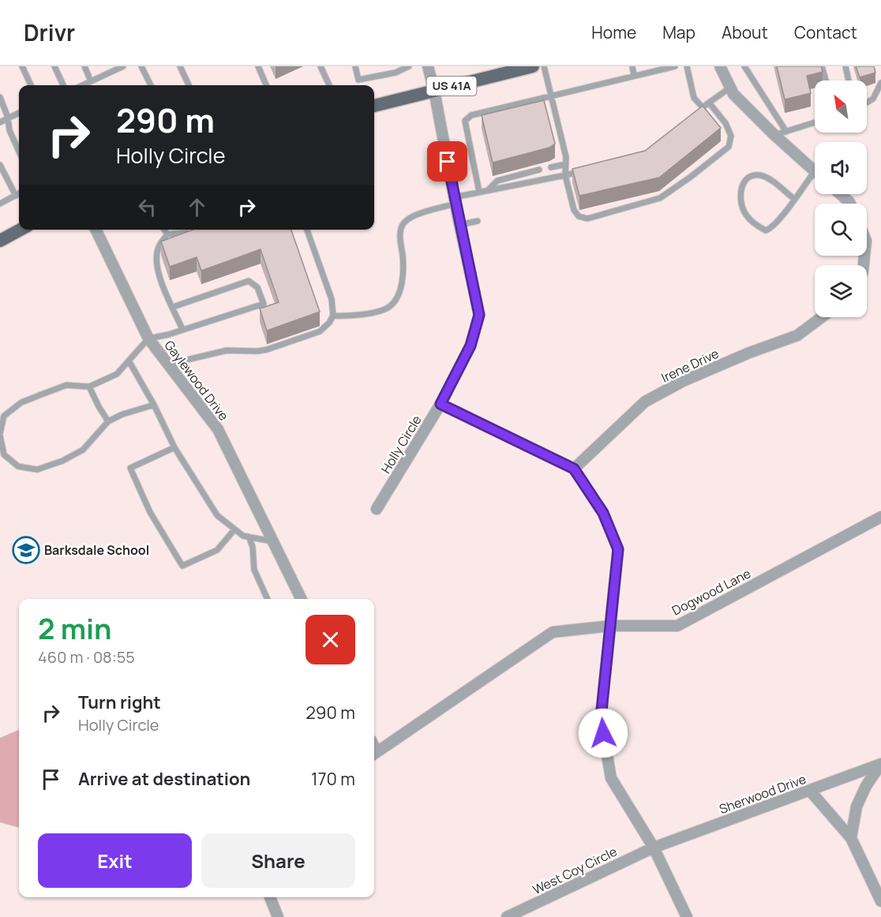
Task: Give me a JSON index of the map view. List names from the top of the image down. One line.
{"streets":{"main road":["US 41A"],"street":["Irene Drive","Gaylewood Drive","Holly Circle","Dogwood Lane","Sherwood Drive","West Coy Circle"]},"crossings":[["US 41A","Holly Circle"],["Sherwood Drive","West Coy Circle"]],"places":{"school or university":["Barksdale School"]},"north":"top left","page":{"header":"Drivr","nav":["Home","Map","About","Contact"],"turn":["290 m","Holly Circle"],"heading":["2 min","460 m · 08:55"],"list":[{"name":"Turn right","note":"Holly Circle","value":"290 m"},{"name":"Arrive at destination","value":"170 m"}],"buttons":["Exit","Share"]}}
